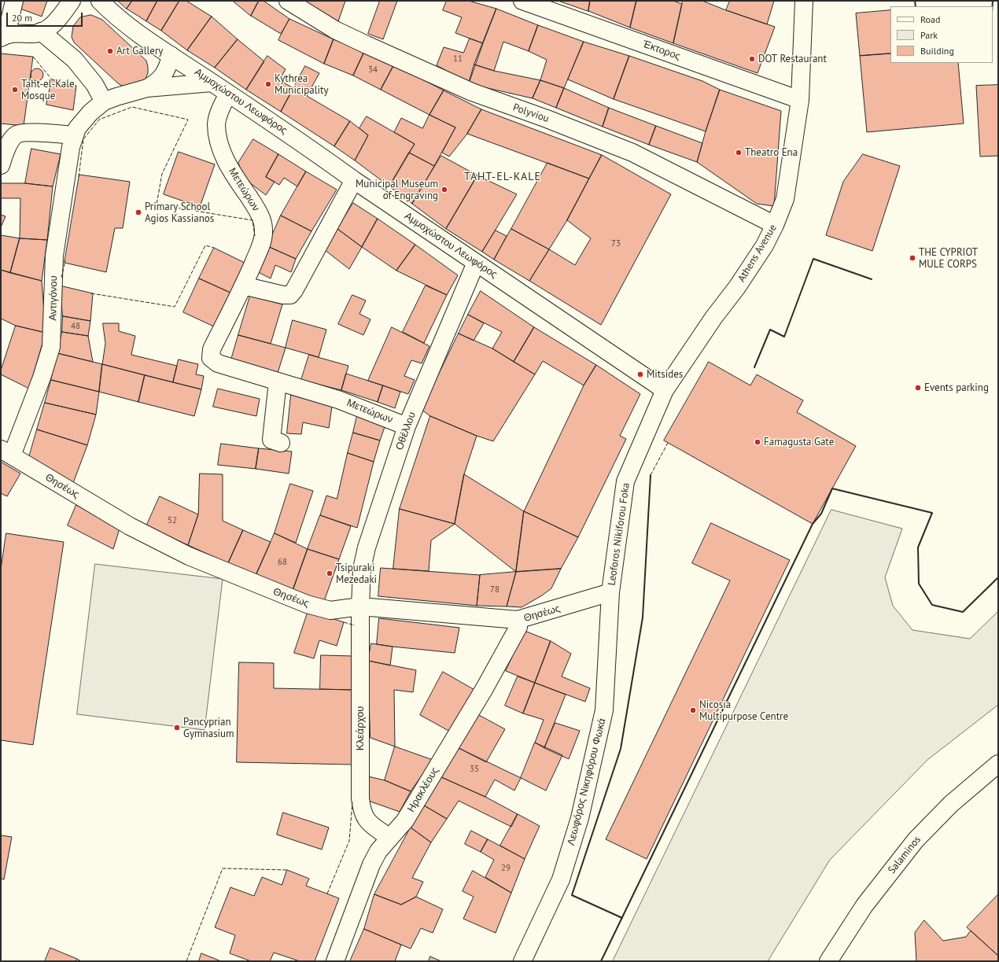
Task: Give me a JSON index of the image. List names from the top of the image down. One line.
{"streets":{"street":["Έκτορος","Αμμοχώστου Λεωφόρος","Polyviou","Μετεώρων","Athens Avenue","Αντιγόνου","Οθέλλου","Θησέως","Leoforos Nikiforou Foka","Κλεάρχου","Λεωφόρος Νικηφόρου Φωκά","Ηρακλέους","Salaminos"]},"crossings":[["Έκτορος","Athens Avenue"],["Αμμοχώστου Λεωφόρος","Μετεώρων"],["Αμμοχώστου Λεωφόρος","Athens Avenue"],["Αμμοχώστου Λεωφόρος","Αντιγόνου"],["Αμμοχώστου Λεωφόρος","Οθέλλου"],["Αμμοχώστου Λεωφόρος","Leoforos Nikiforou Foka"],["Polyviou","Athens Avenue"],["Μετεώρων","Οθέλλου"],["Athens Avenue","Leoforos Nikiforou Foka"],["Αντιγόνου","Θησέως"],["Οθέλλου","Θησέως"],["Οθέλλου","Κλεάρχου"],["Θησέως","Leoforos Nikiforou Foka"],["Θησέως","Κλεάρχου"],["Θησέως","Λεωφόρος Νικηφόρου Φωκά"],["Θησέως","Ηρακλέους"],["Leoforos Nikiforou Foka","Λεωφόρος Νικηφόρου Φωκά"],["Κλεάρχου","Ηρακλέους"]],"districts":["TAHT-EL-KALE"],"places":["Art Gallery","DOT Restaurant","Kythrea Municipality","Taht-el-Kale Mosque","Theatro Ena","Municipal Museum of Engraving","Primary School Agios Kassianos","THE CYPRIOT MULE CORPS","Mitsides","Events parking","Famagusta Gate","Tsipuraki Mezedaki","Nicosia Multipurpose Centre","Pancyprian Gymnasium"],"house_numbers":["11","34","73","48","52","68","78","35","29"],"legend":["Road","Park","Building"],"scale_bar":"20 m"}
